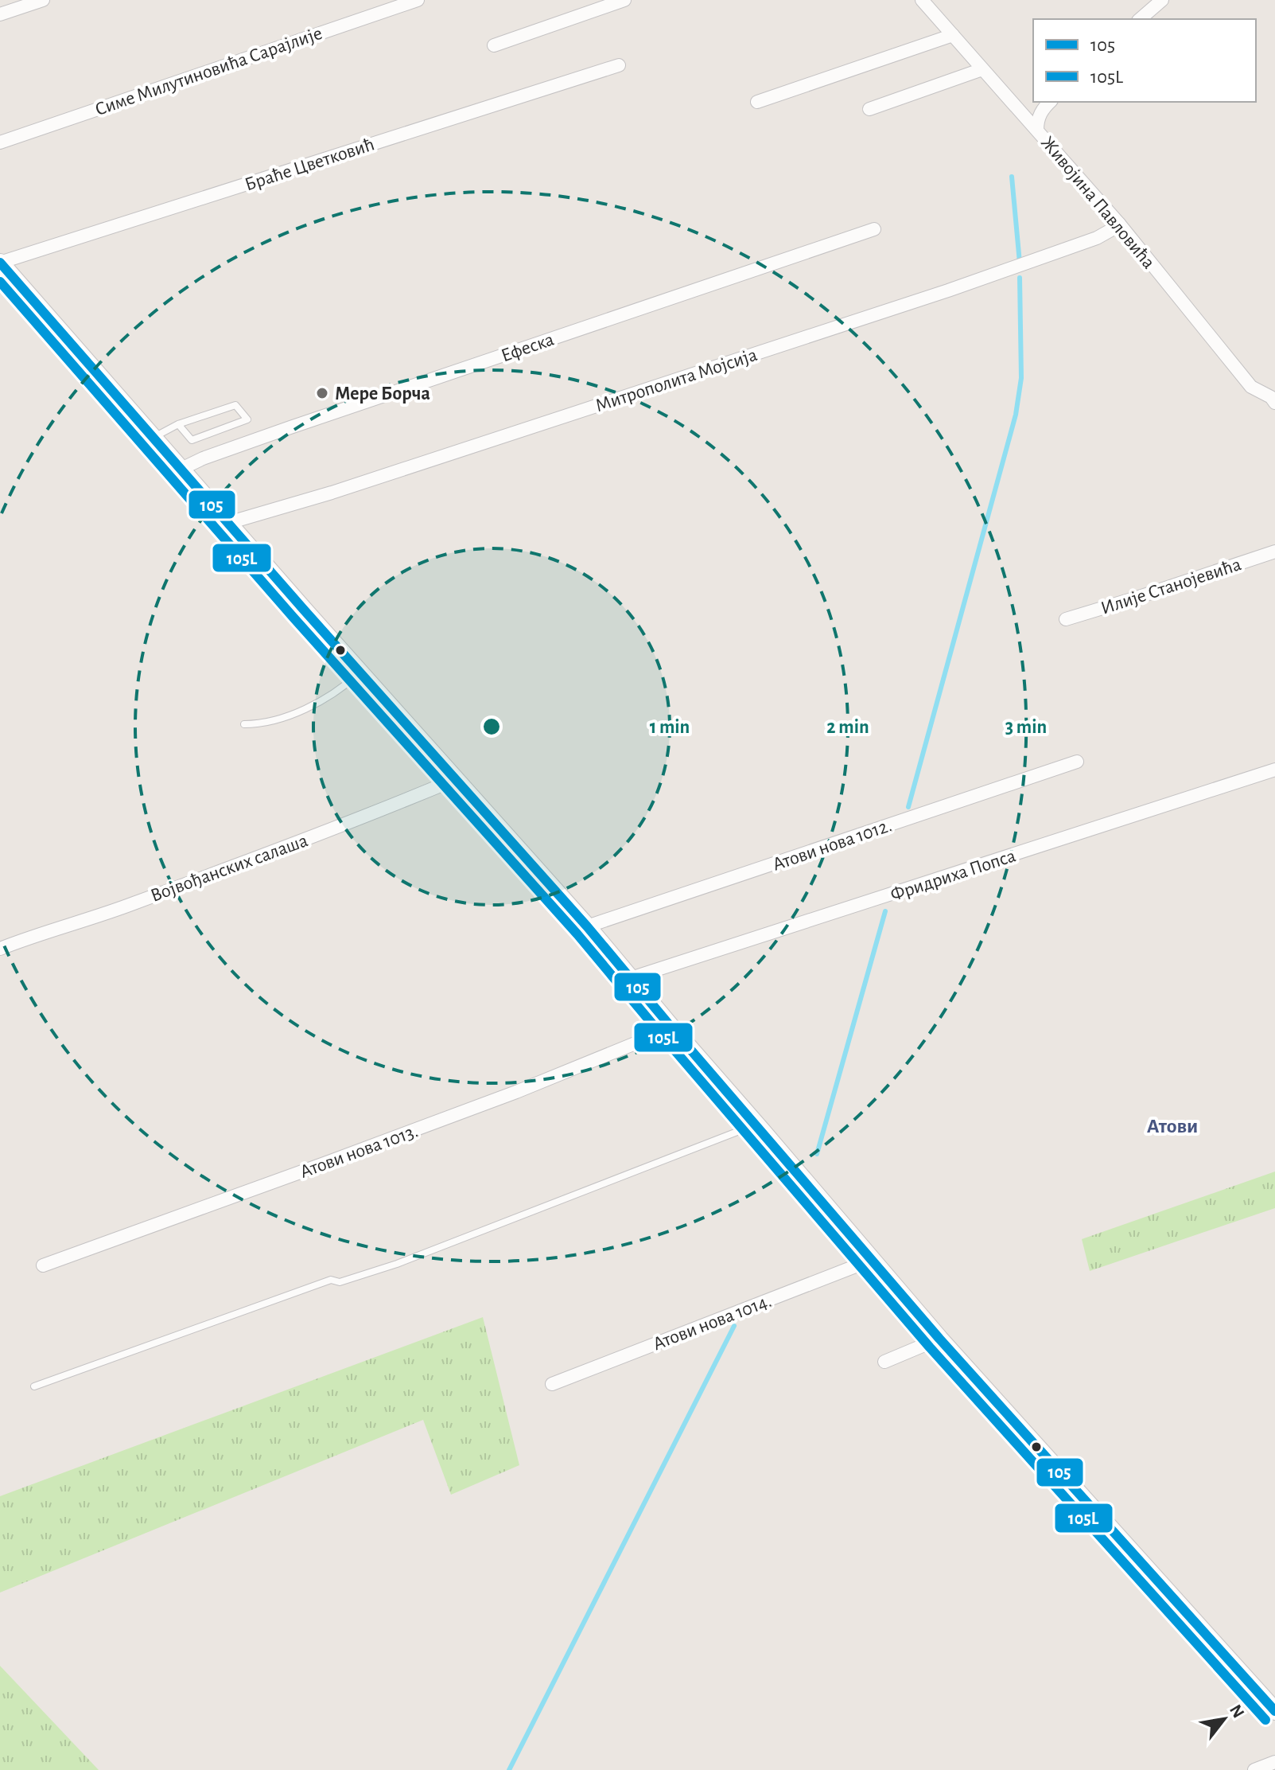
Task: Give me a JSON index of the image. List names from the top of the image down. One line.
{"streets":{"street":["Симе Милутиновића Сарајлије","Браће Цветковић","Живојина Павловића","Ефеска","Митрополита Мојсија","Илије Станојевића","Атови нова 1012.","Војвођанских салаша","Фридриха Попса","Атови нова 1013.","Атови нова 1014."]},"crossings":[["Живојина Павловића","Митрополита Мојсија"]],"districts":["Атови"],"places":["Мере Борча"],"lines":["transit line 105","transit line 105L"],"legend":["105","105L"],"north":"top right","rings":["1 min","2 min","3 min"]}
